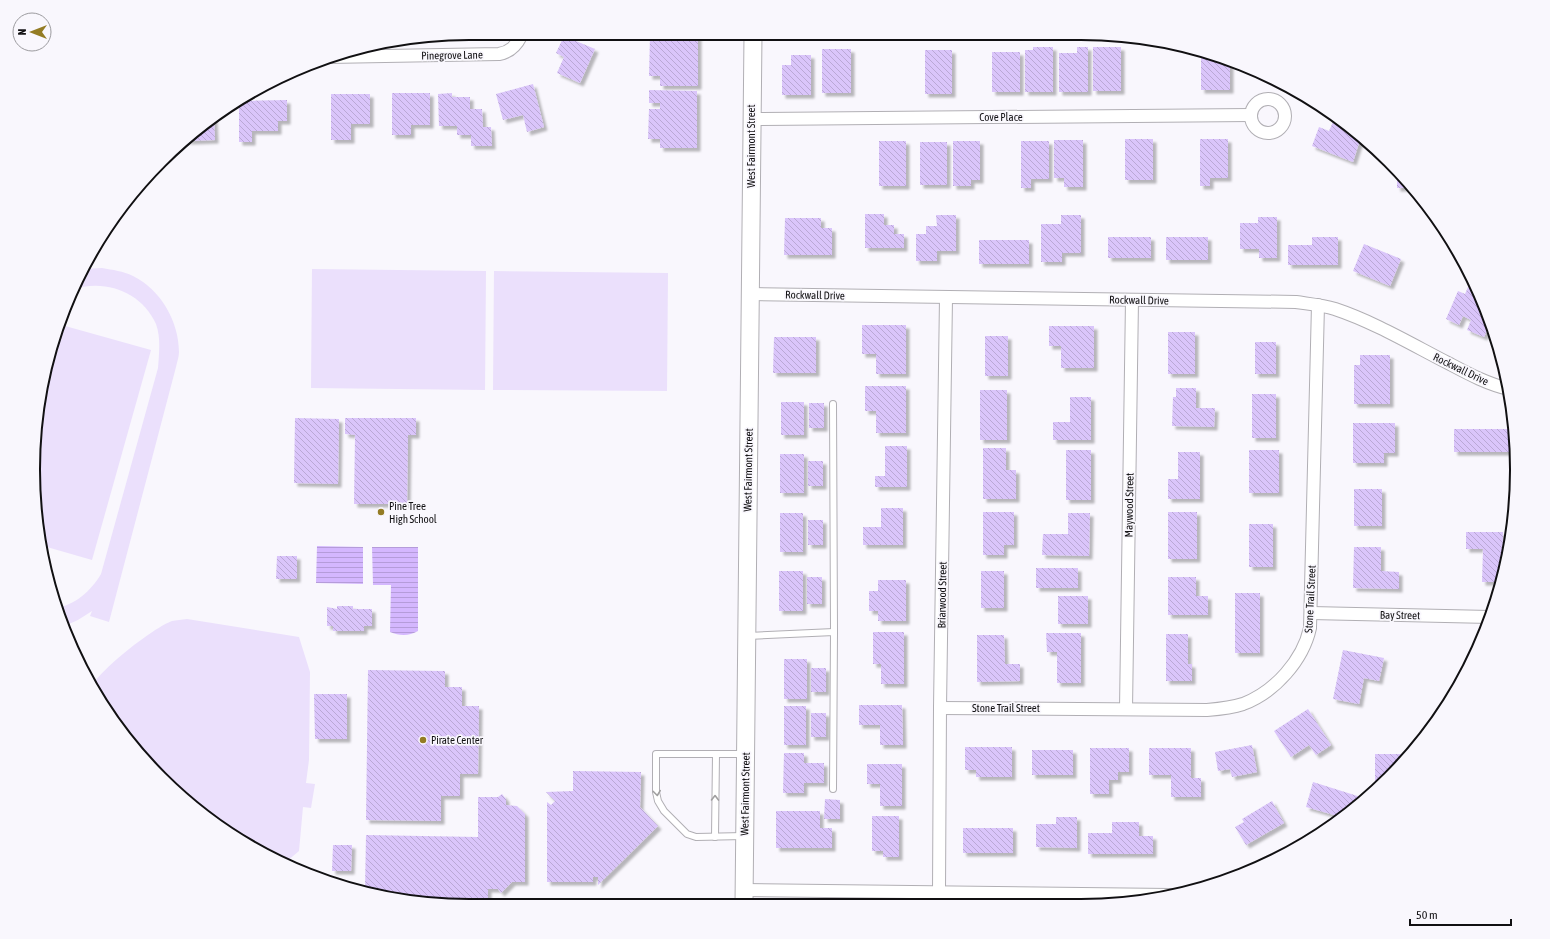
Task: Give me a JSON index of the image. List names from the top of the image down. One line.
{"streets":{"street":["Pinegrove Lane","Cove Place","West Fairmont Street","Rockwall Drive","Maywood Street","Briarwood Street","Stone Trail Street","Bay Street"]},"crossings":[["Cove Place","West Fairmont Street"],["West Fairmont Street","Rockwall Drive"],["Rockwall Drive","Maywood Street"],["Rockwall Drive","Briarwood Street"],["Rockwall Drive","Stone Trail Street"],["Maywood Street","Stone Trail Street"],["Briarwood Street","Stone Trail Street"],["Stone Trail Street","Bay Street"]],"places":["Pine Tree High School","Pirate Center"],"scale_bar":"50 m","north":"left"}
